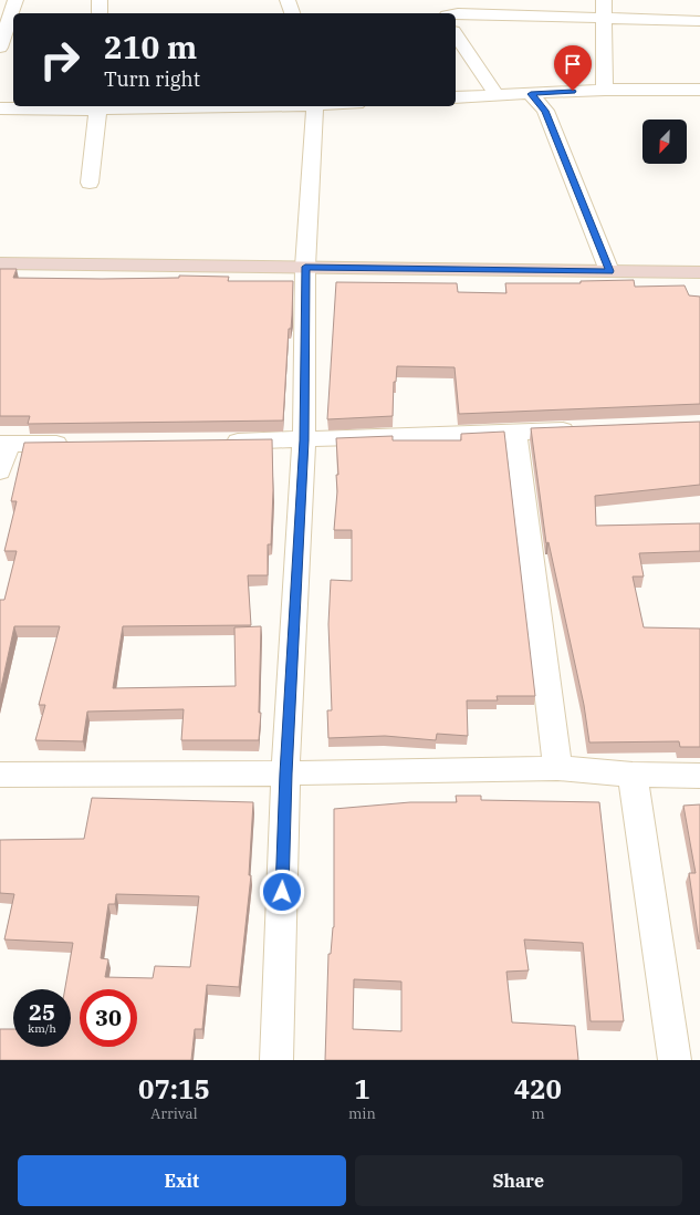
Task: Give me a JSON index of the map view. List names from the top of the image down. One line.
{"north":"bottom left","page":{"turn":["210 m","Turn right"],"speed":"25 km/h","limit":"30","eta":["07:15","Arrival","1","min","420","m"],"buttons":["Exit","Share"]}}
